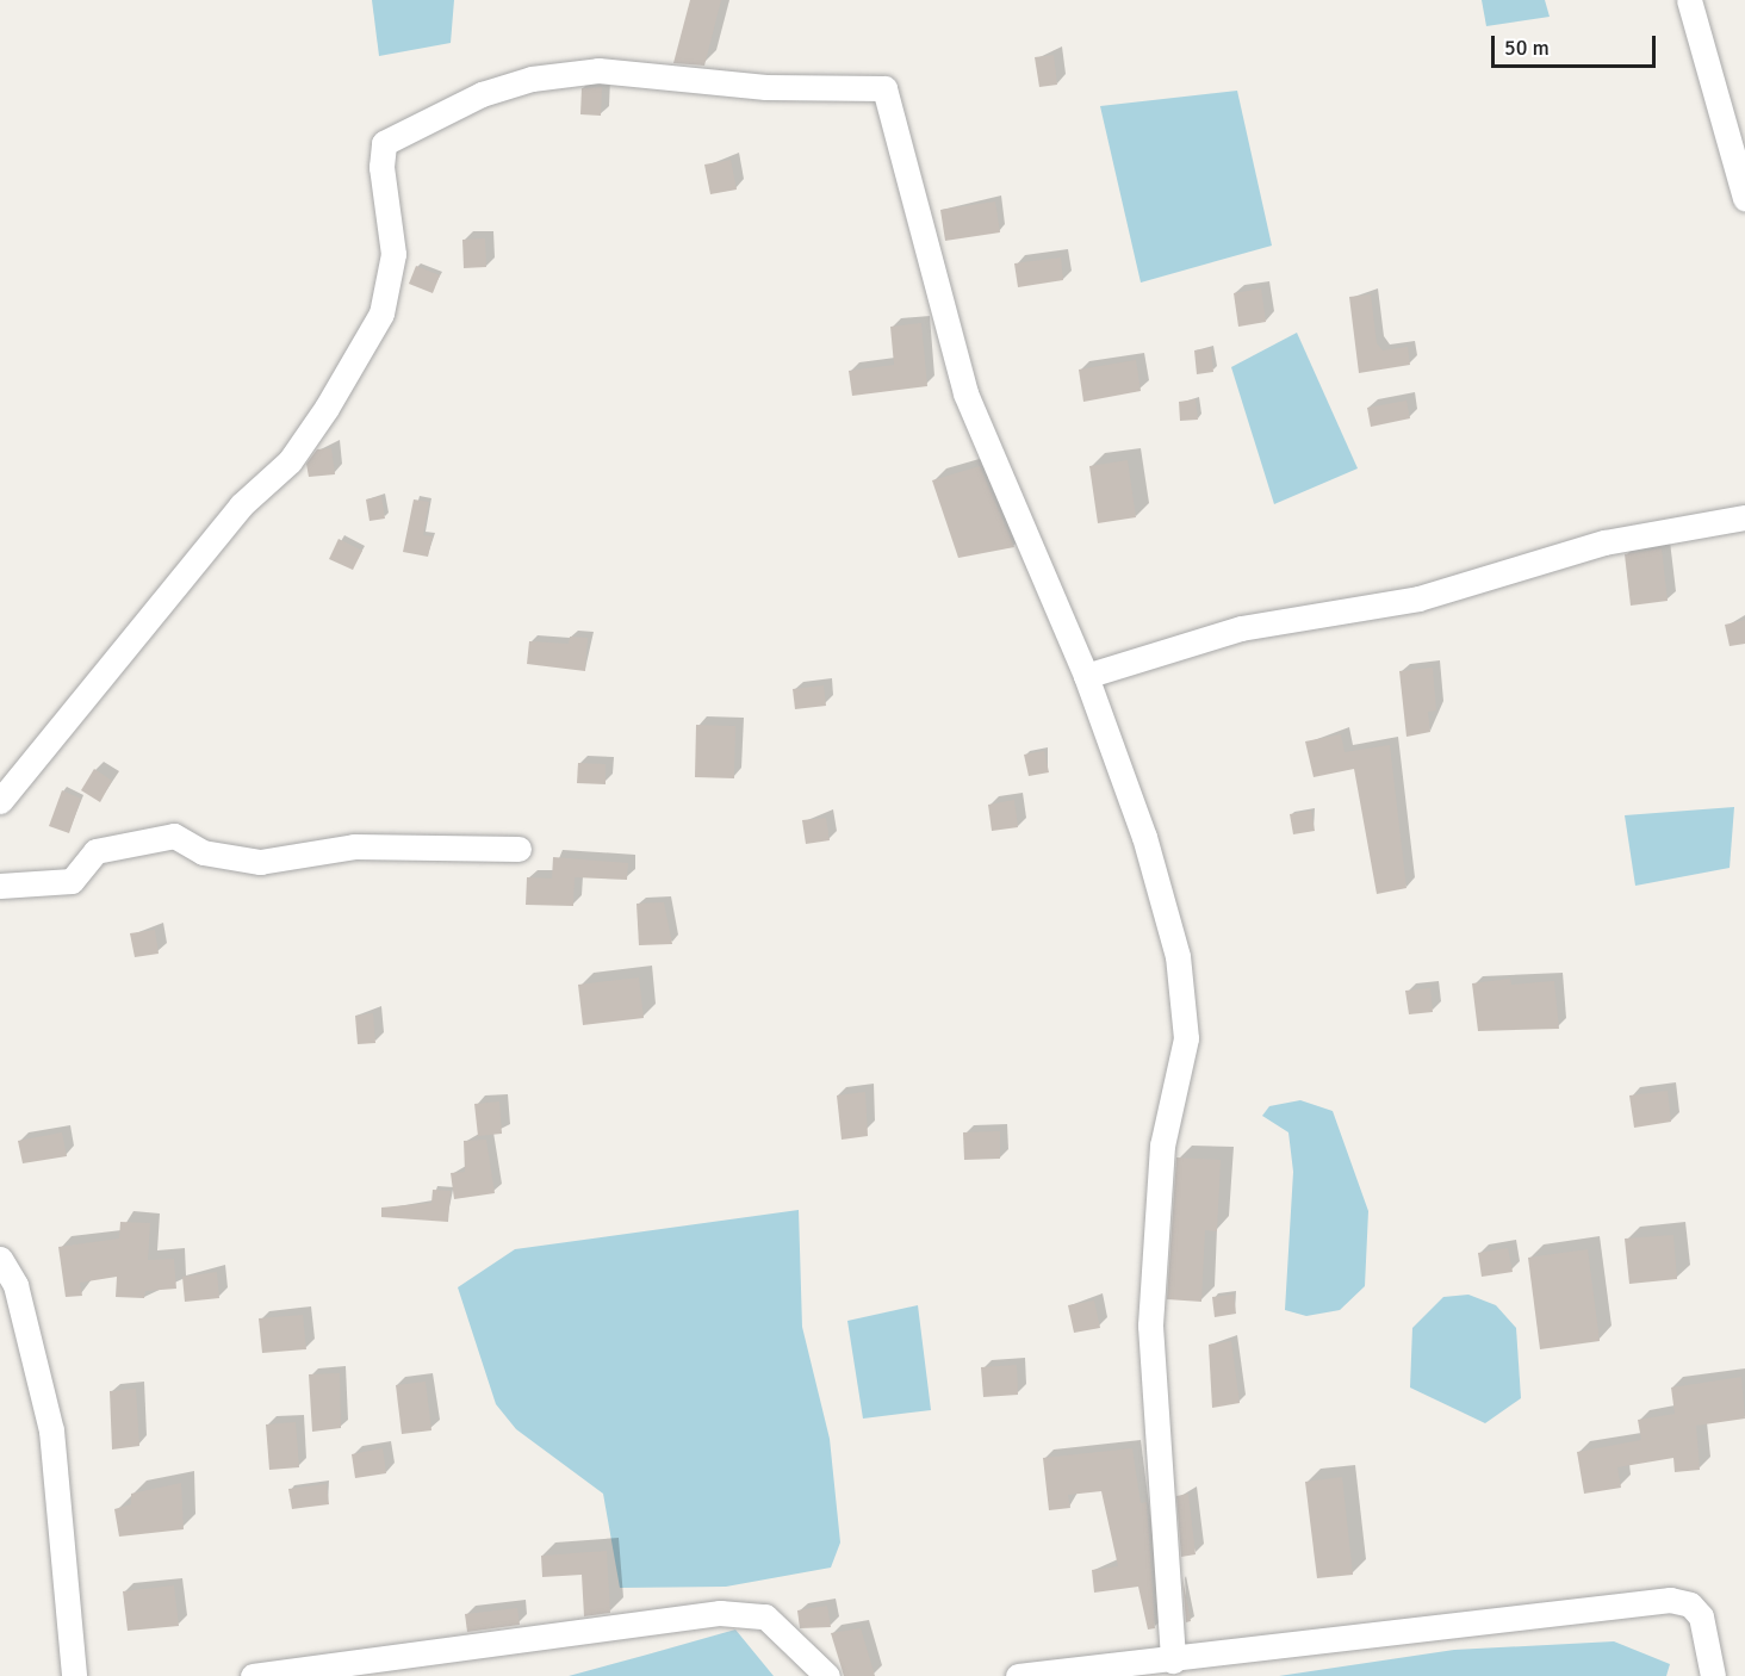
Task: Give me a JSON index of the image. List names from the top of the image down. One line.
{"scale_bar":"50 m"}
